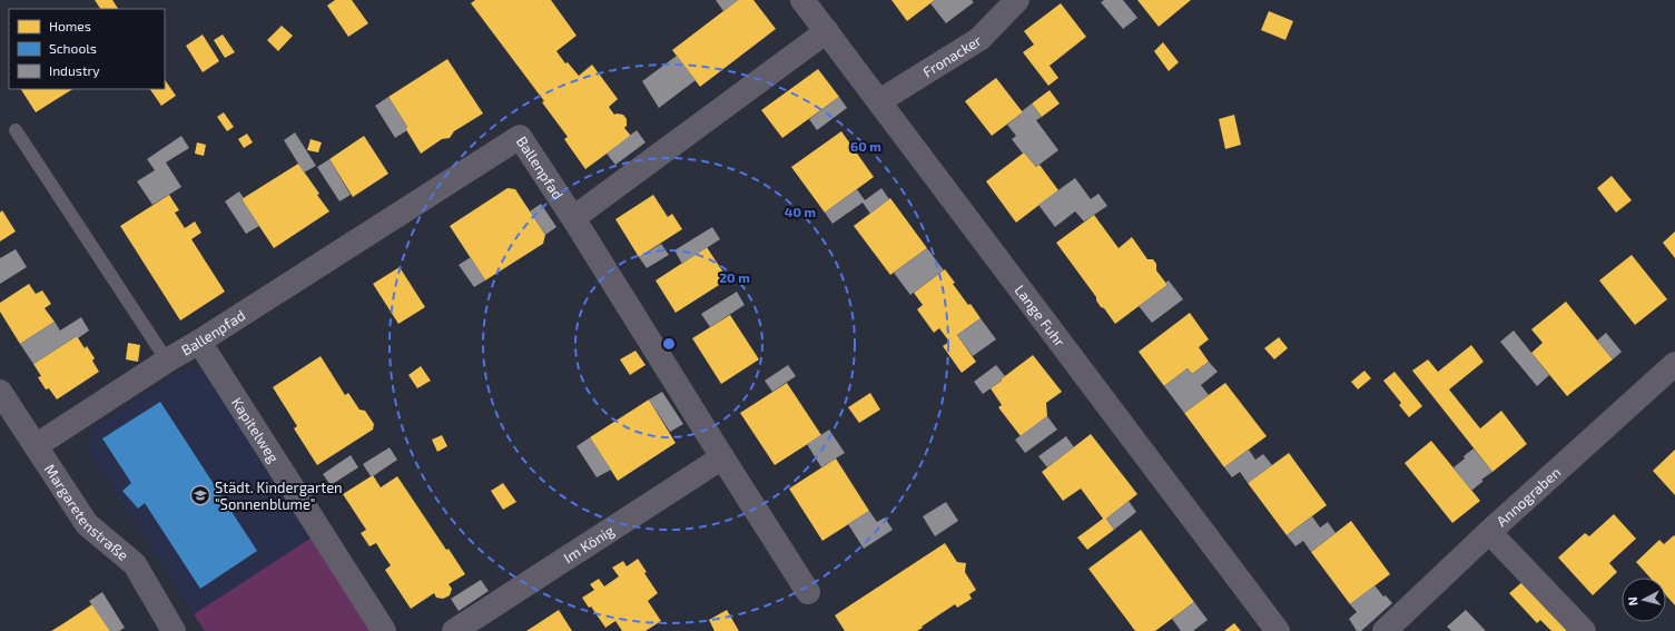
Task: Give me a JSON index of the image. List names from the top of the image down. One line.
{"streets":{"street":["Fronacker","Ballenpfad","Lange Fuhr","Kapitelweg","Annograben","Margaretenstraße","Im König"]},"crossings":[["Fronacker","Lange Fuhr"],["Ballenpfad","Lange Fuhr"],["Ballenpfad","Kapitelweg"],["Ballenpfad","Margaretenstraße"]],"places":{"school or university":["Städt. Kindergarten \"Sonnenblume\""]},"legend":["Homes","Schools","Industry"],"north":"left","rings":["60 m","40 m","20 m"]}
